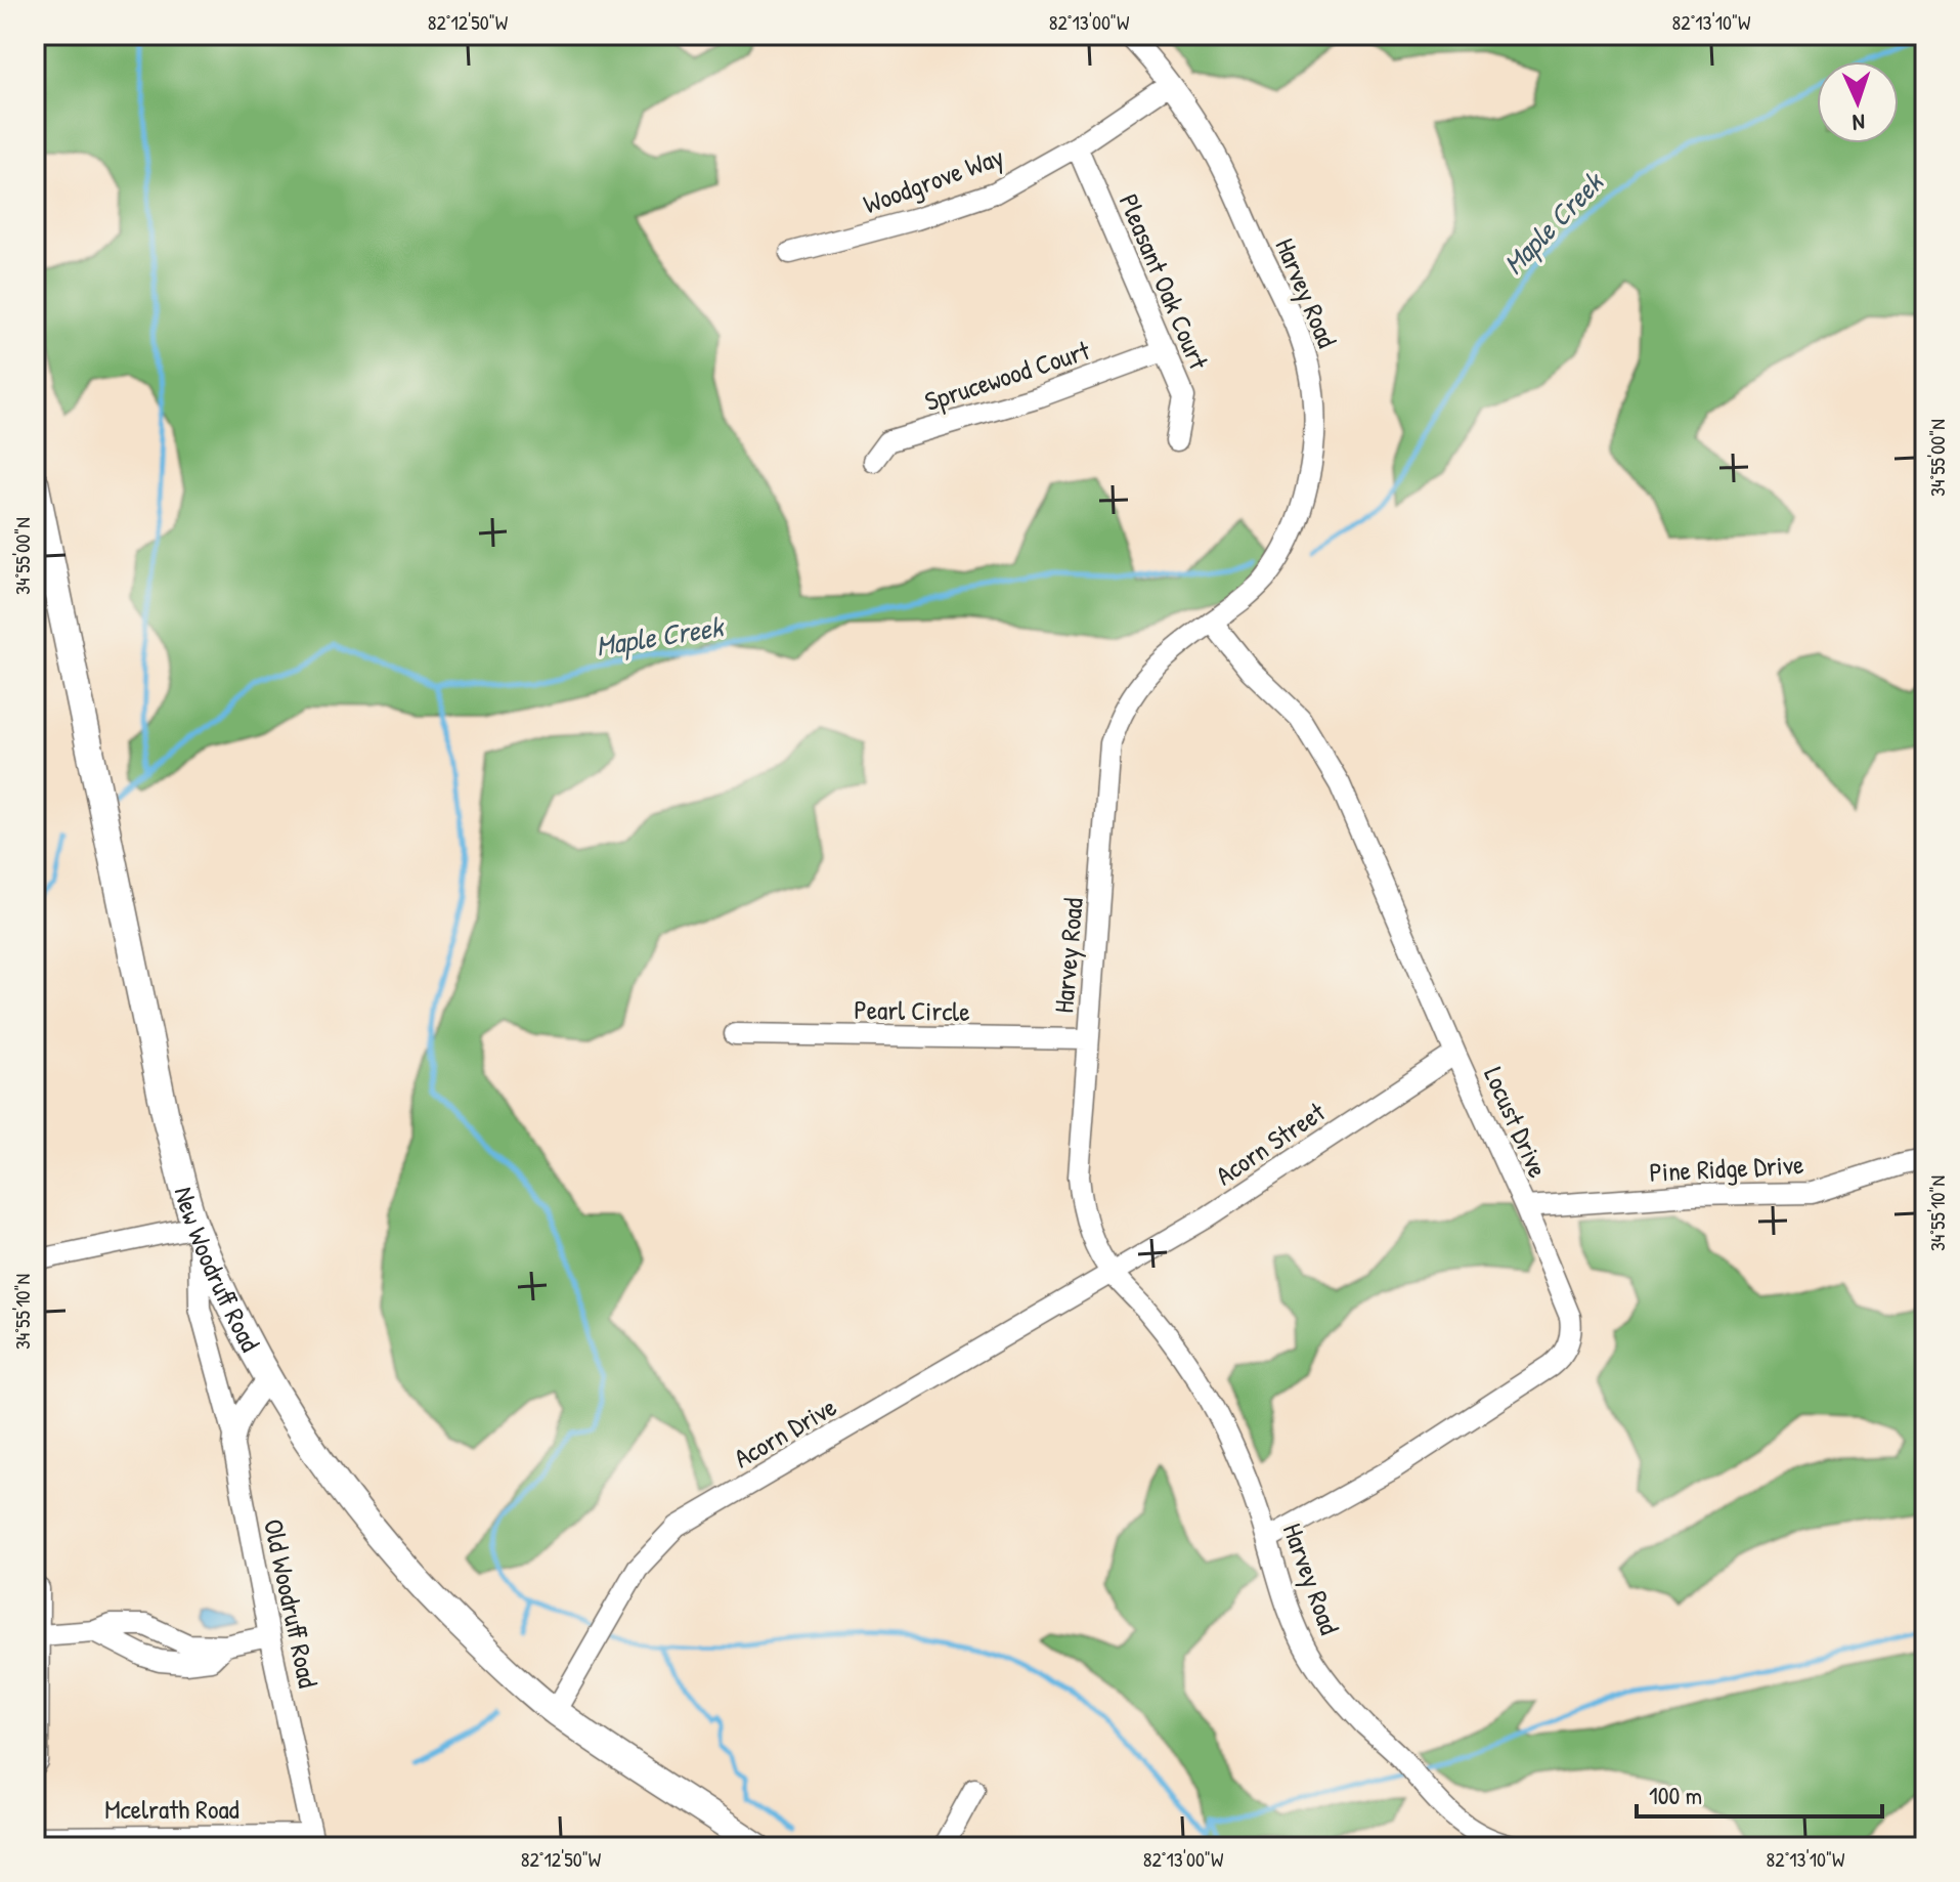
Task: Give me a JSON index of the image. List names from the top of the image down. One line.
{"streets":{"main road":["New Woodruff Road"],"street":["Woodgrove Way","Pleasant Oak Court","Harvey Road","Sprucewood Court","Pearl Circle","Locust Drive","Acorn Street","Pine Ridge Drive","Acorn Drive","Old Woodruff Road","Mcelrath Road"]},"crossings":[["Woodgrove Way","Pleasant Oak Court"],["Woodgrove Way","Harvey Road"],["Pleasant Oak Court","Sprucewood Court"],["Harvey Road","Pearl Circle"],["Harvey Road","Locust Drive"],["Harvey Road","Acorn Street"],["Harvey Road","Acorn Drive"],["Locust Drive","Acorn Street"],["Locust Drive","Pine Ridge Drive"],["Acorn Street","Acorn Drive"],["New Woodruff Road","Acorn Drive"],["New Woodruff Road","Old Woodruff Road"],["Old Woodruff Road","Mcelrath Road"]],"water":["Maple Creek"],"scale_bar":"100 m","north":"bottom","coordinates":["82°12'50\"W","82°13'00\"W","82°13'10\"W","34°55'00\"N","34°55'10\"N"]}
